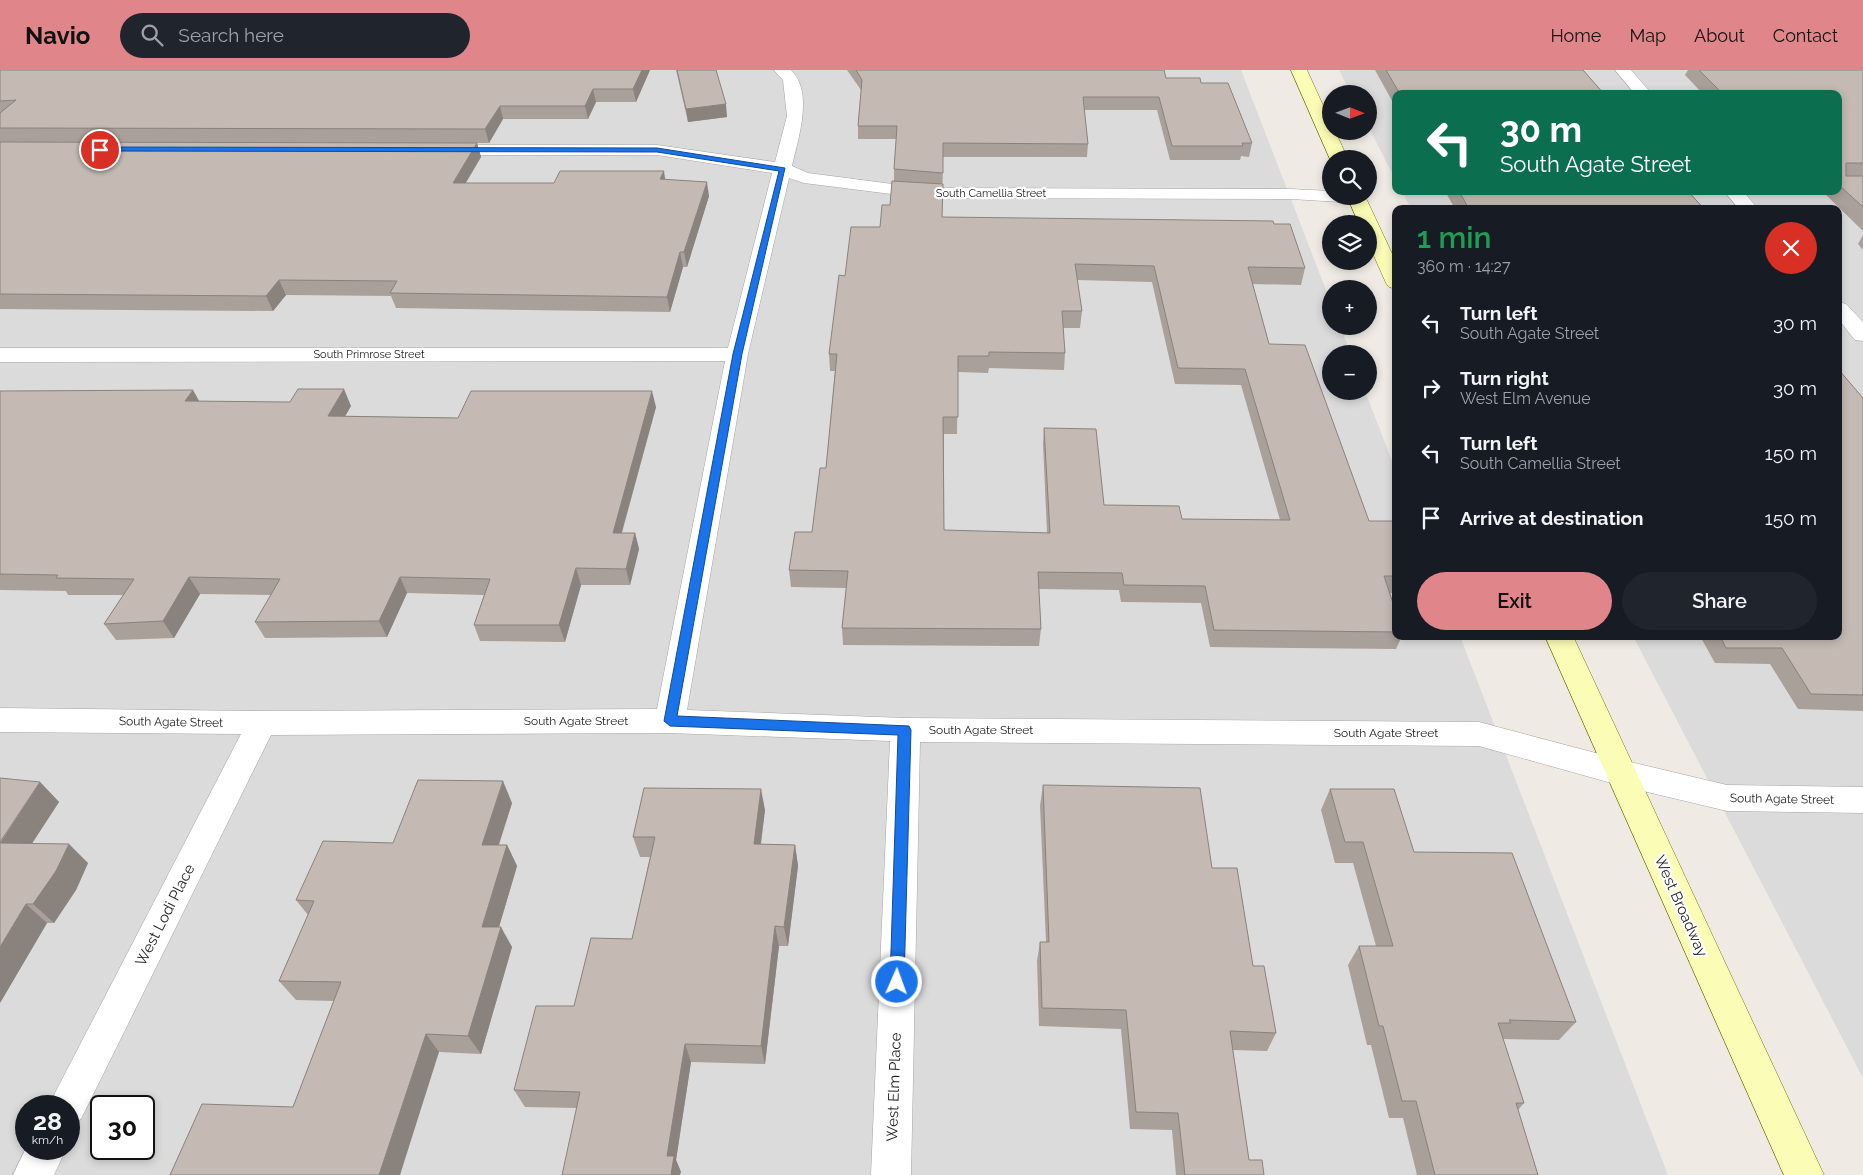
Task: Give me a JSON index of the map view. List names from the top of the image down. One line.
{"streets":{"main road":["West Broadway"],"street":["South Camellia Street","South Primrose Street","South Agate Street","West Lodi Place","West Elm Place"]},"crossings":[["South Agate Street","West Broadway"],["South Agate Street","West Lodi Place"],["South Agate Street","West Elm Place"]],"north":"right","page":{"header":"Navio","search":"Search here","nav":["Home","Map","About","Contact"],"map_buttons":["+","−"],"turn":["30 m","South Agate Street"],"heading":["1 min","360 m · 14:27"],"list":[{"name":"Turn left","note":"South Agate Street","value":"30 m"},{"name":"Turn right","note":"West Elm Avenue","value":"30 m"},{"name":"Turn left","note":"South Camellia Street","value":"150 m"},{"name":"Arrive at destination","value":"150 m"}],"buttons":["Exit","Share"],"speed":"28 km/h","limit":"30"}}
